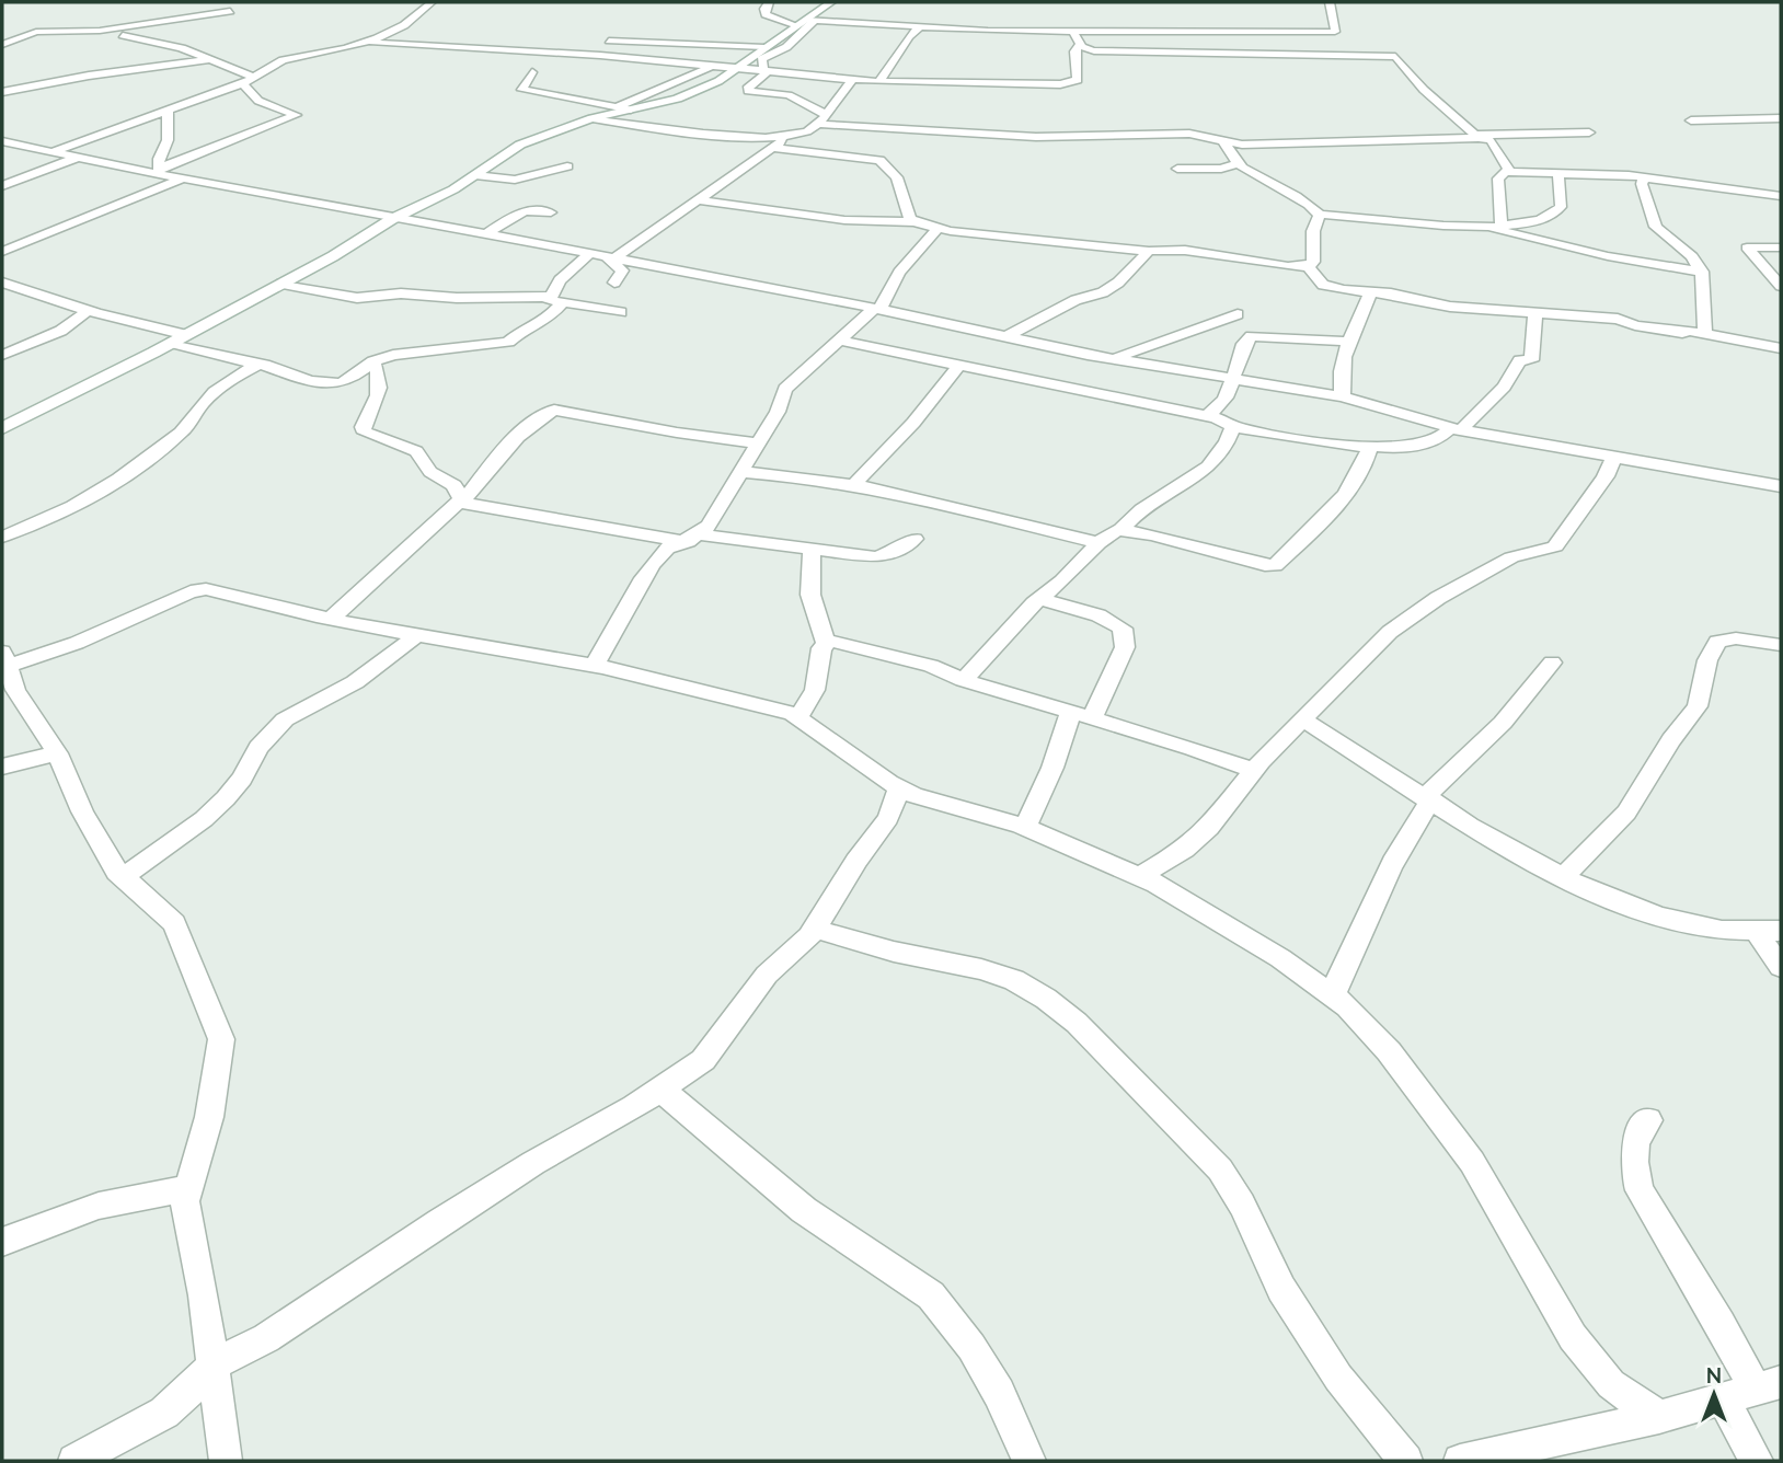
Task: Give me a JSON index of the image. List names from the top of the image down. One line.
{"north":"top"}
